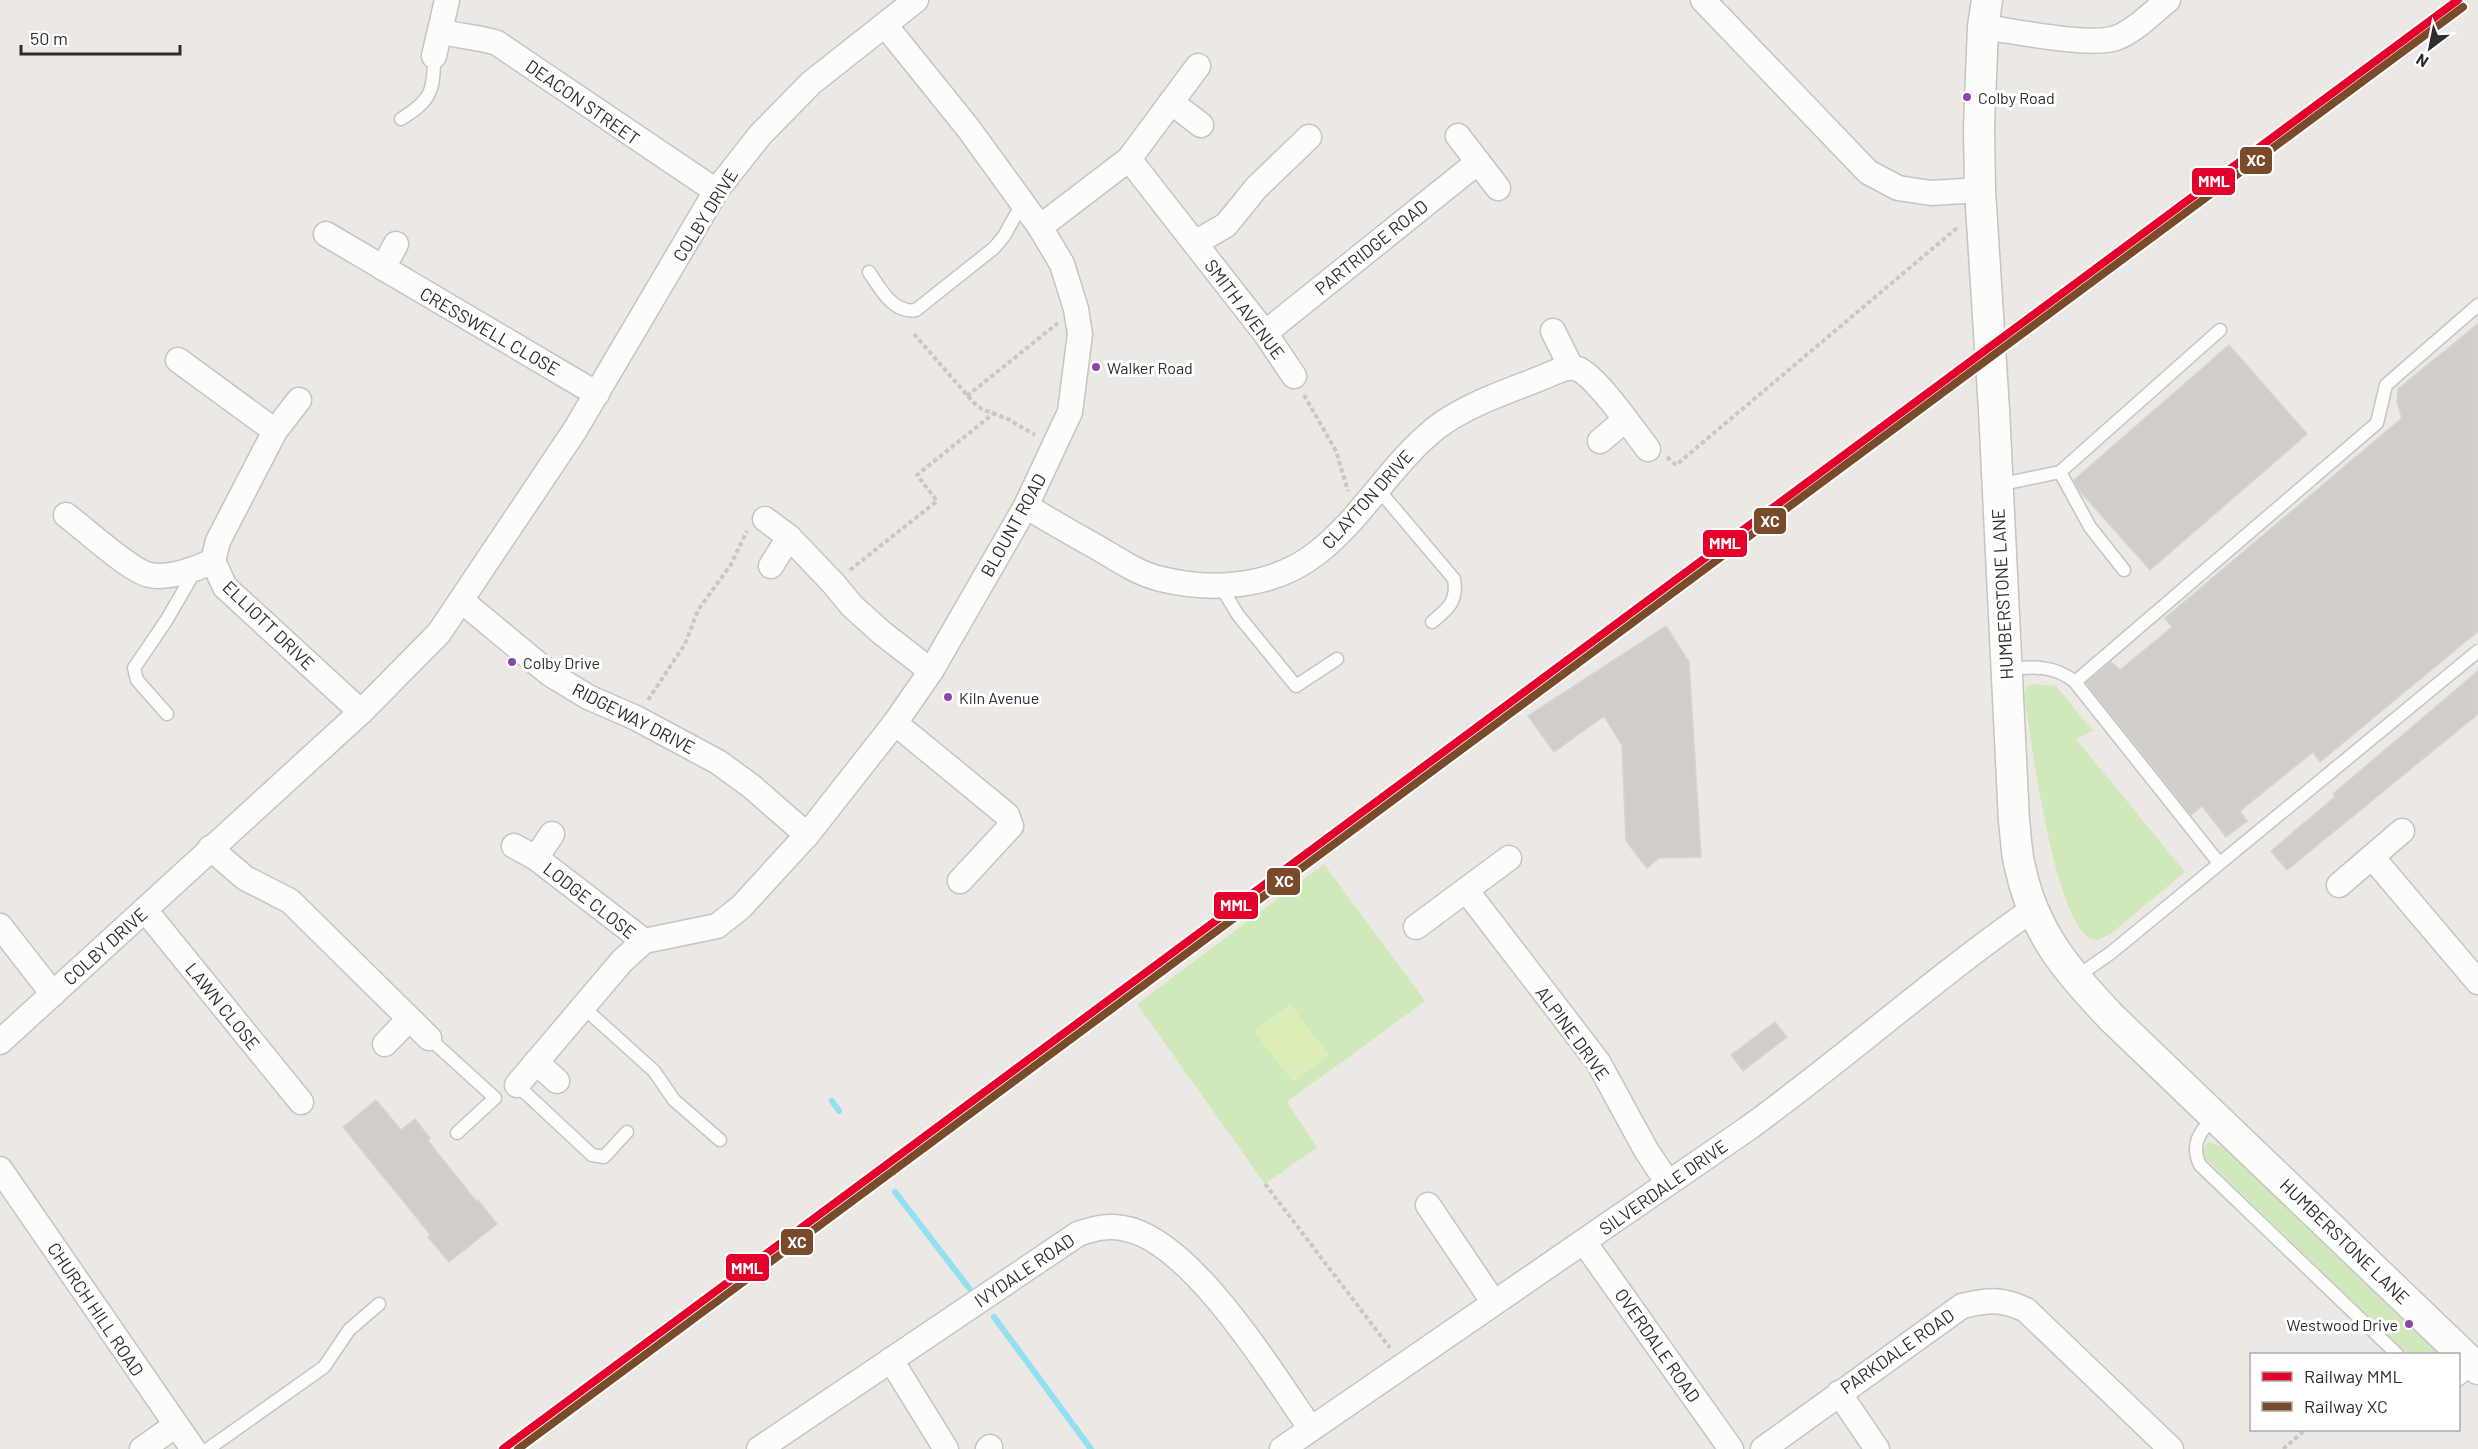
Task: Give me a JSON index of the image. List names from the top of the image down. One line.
{"streets":{"street":["DEACON STREET","COLBY DRIVE","PARTRIDGE ROAD","SMITH AVENUE","CRESSWELL CLOSE","CLAYTON DRIVE","BLOUNT ROAD","HUMBERSTONE LANE","ELLIOTT DRIVE","RIDGEWAY DRIVE","LODGE CLOSE","LAWN CLOSE","ALPINE DRIVE","SILVERDALE DRIVE","IVYDALE ROAD","CHURCH HILL ROAD","OVERDALE ROAD","PARKDALE ROAD"]},"crossings":[["DEACON STREET","COLBY DRIVE"],["COLBY DRIVE","CRESSWELL CLOSE"],["COLBY DRIVE","BLOUNT ROAD"],["COLBY DRIVE","ELLIOTT DRIVE"],["COLBY DRIVE","RIDGEWAY DRIVE"],["COLBY DRIVE","LAWN CLOSE"],["PARTRIDGE ROAD","SMITH AVENUE"],["CLAYTON DRIVE","BLOUNT ROAD"],["BLOUNT ROAD","RIDGEWAY DRIVE"],["BLOUNT ROAD","LODGE CLOSE"],["HUMBERSTONE LANE","SILVERDALE DRIVE"],["ALPINE DRIVE","SILVERDALE DRIVE"],["SILVERDALE DRIVE","IVYDALE ROAD"],["SILVERDALE DRIVE","OVERDALE ROAD"]],"places":["Colby Road","Walker Road","Colby Drive","Kiln Avenue","Westwood Drive"],"lines":["rail line MML","rail line XC"],"legend":["Railway MML","Railway XC"],"scale_bar":"50 m","north":"bottom left"}
